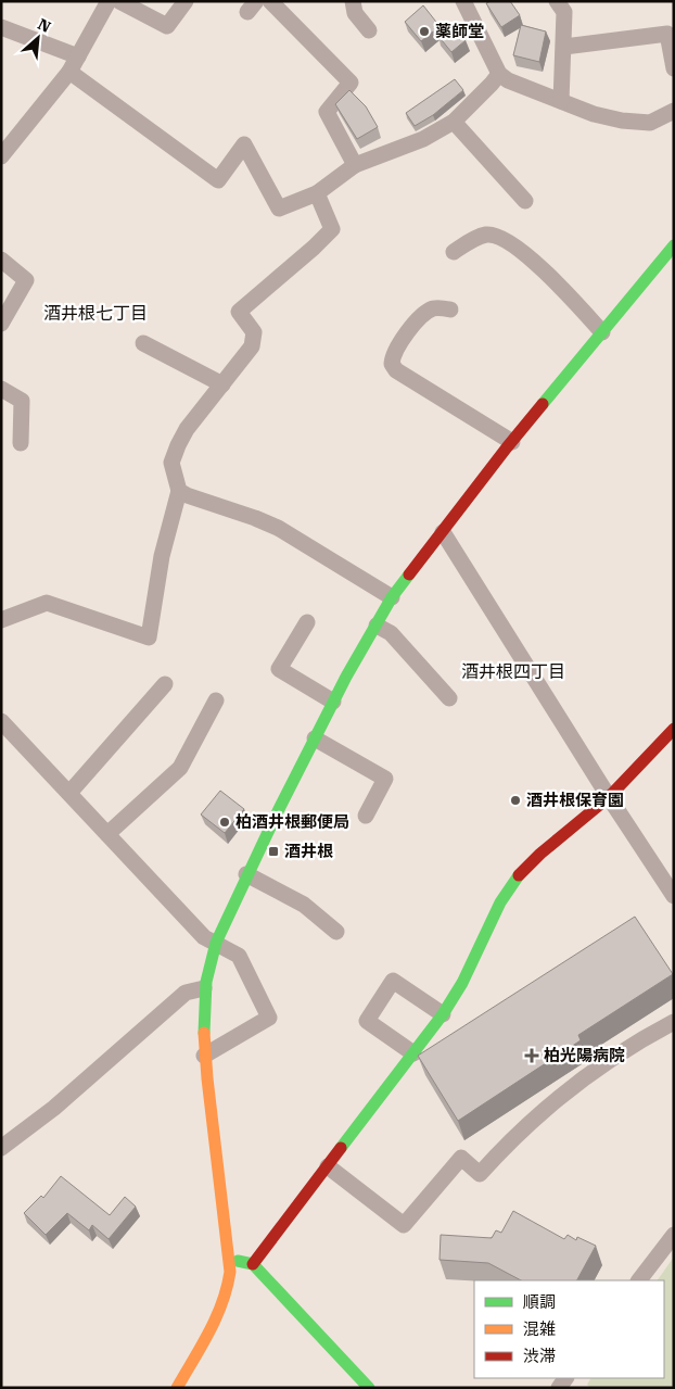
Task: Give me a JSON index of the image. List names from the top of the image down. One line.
{"districts":["酒井根七丁目","酒井根四丁目"],"places":{"other":["薬師堂","酒井根保育園","柏酒井根郵便局"],"transit":["酒井根"],"health":["柏光陽病院"]},"legend":["順調","混雑","渋滞"],"north":"top right"}
